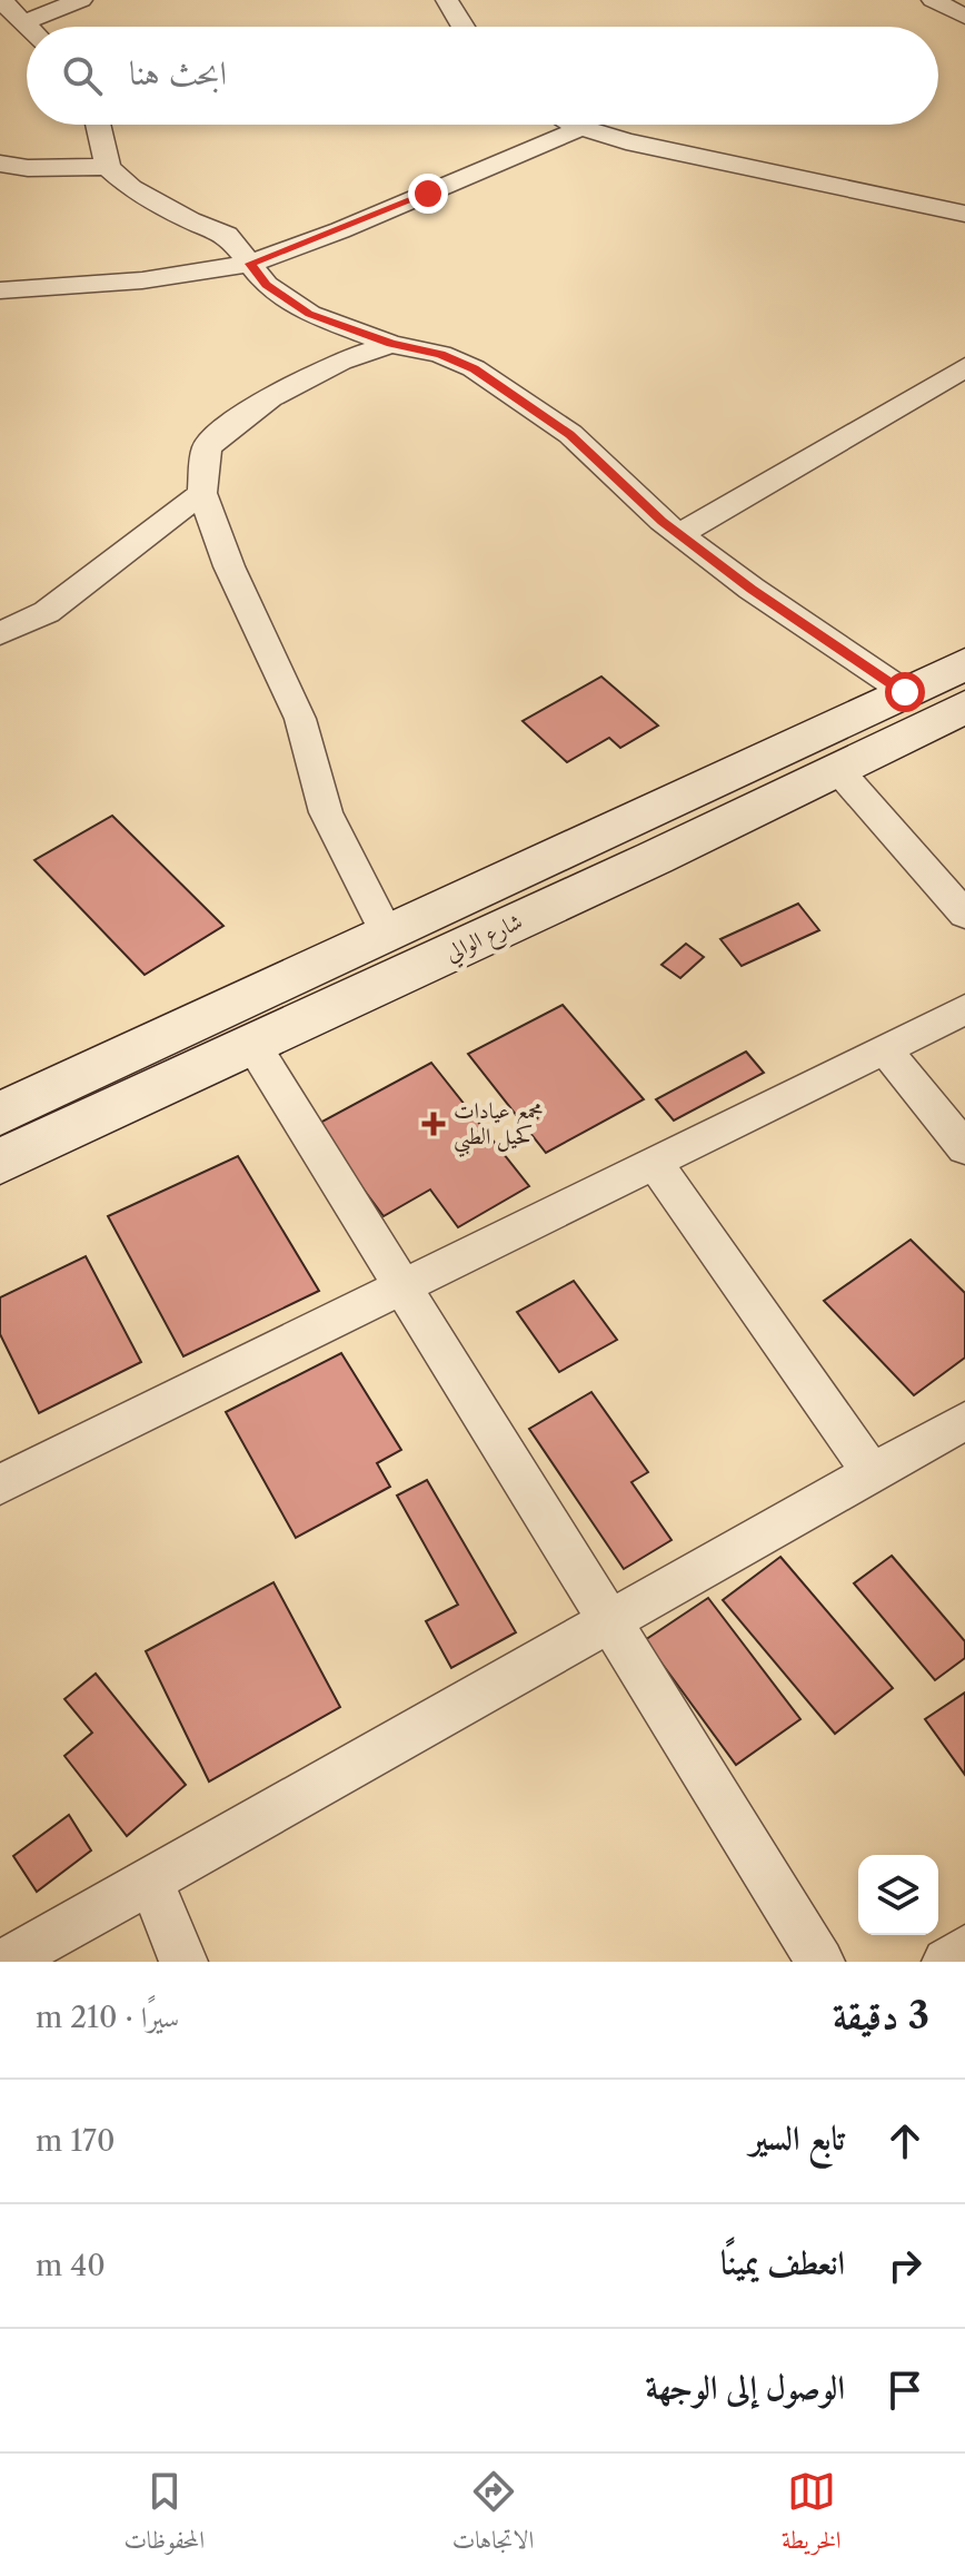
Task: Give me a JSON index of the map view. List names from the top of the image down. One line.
{"streets":{"street":["شارع الوالي"]},"places":{"health":["مجمع عيادات كحيل الطبي"]},"page":{"search":"ابحث هنا","heading":["3 دقيقة","سيرًا · 210 m"],"list":[["تابع السير","170 m"],["انعطف يمينًا","40 m"],"الوصول إلى الوجهة"],"nav":["الخريطة","الاتجاهات","المحفوظات"]}}
